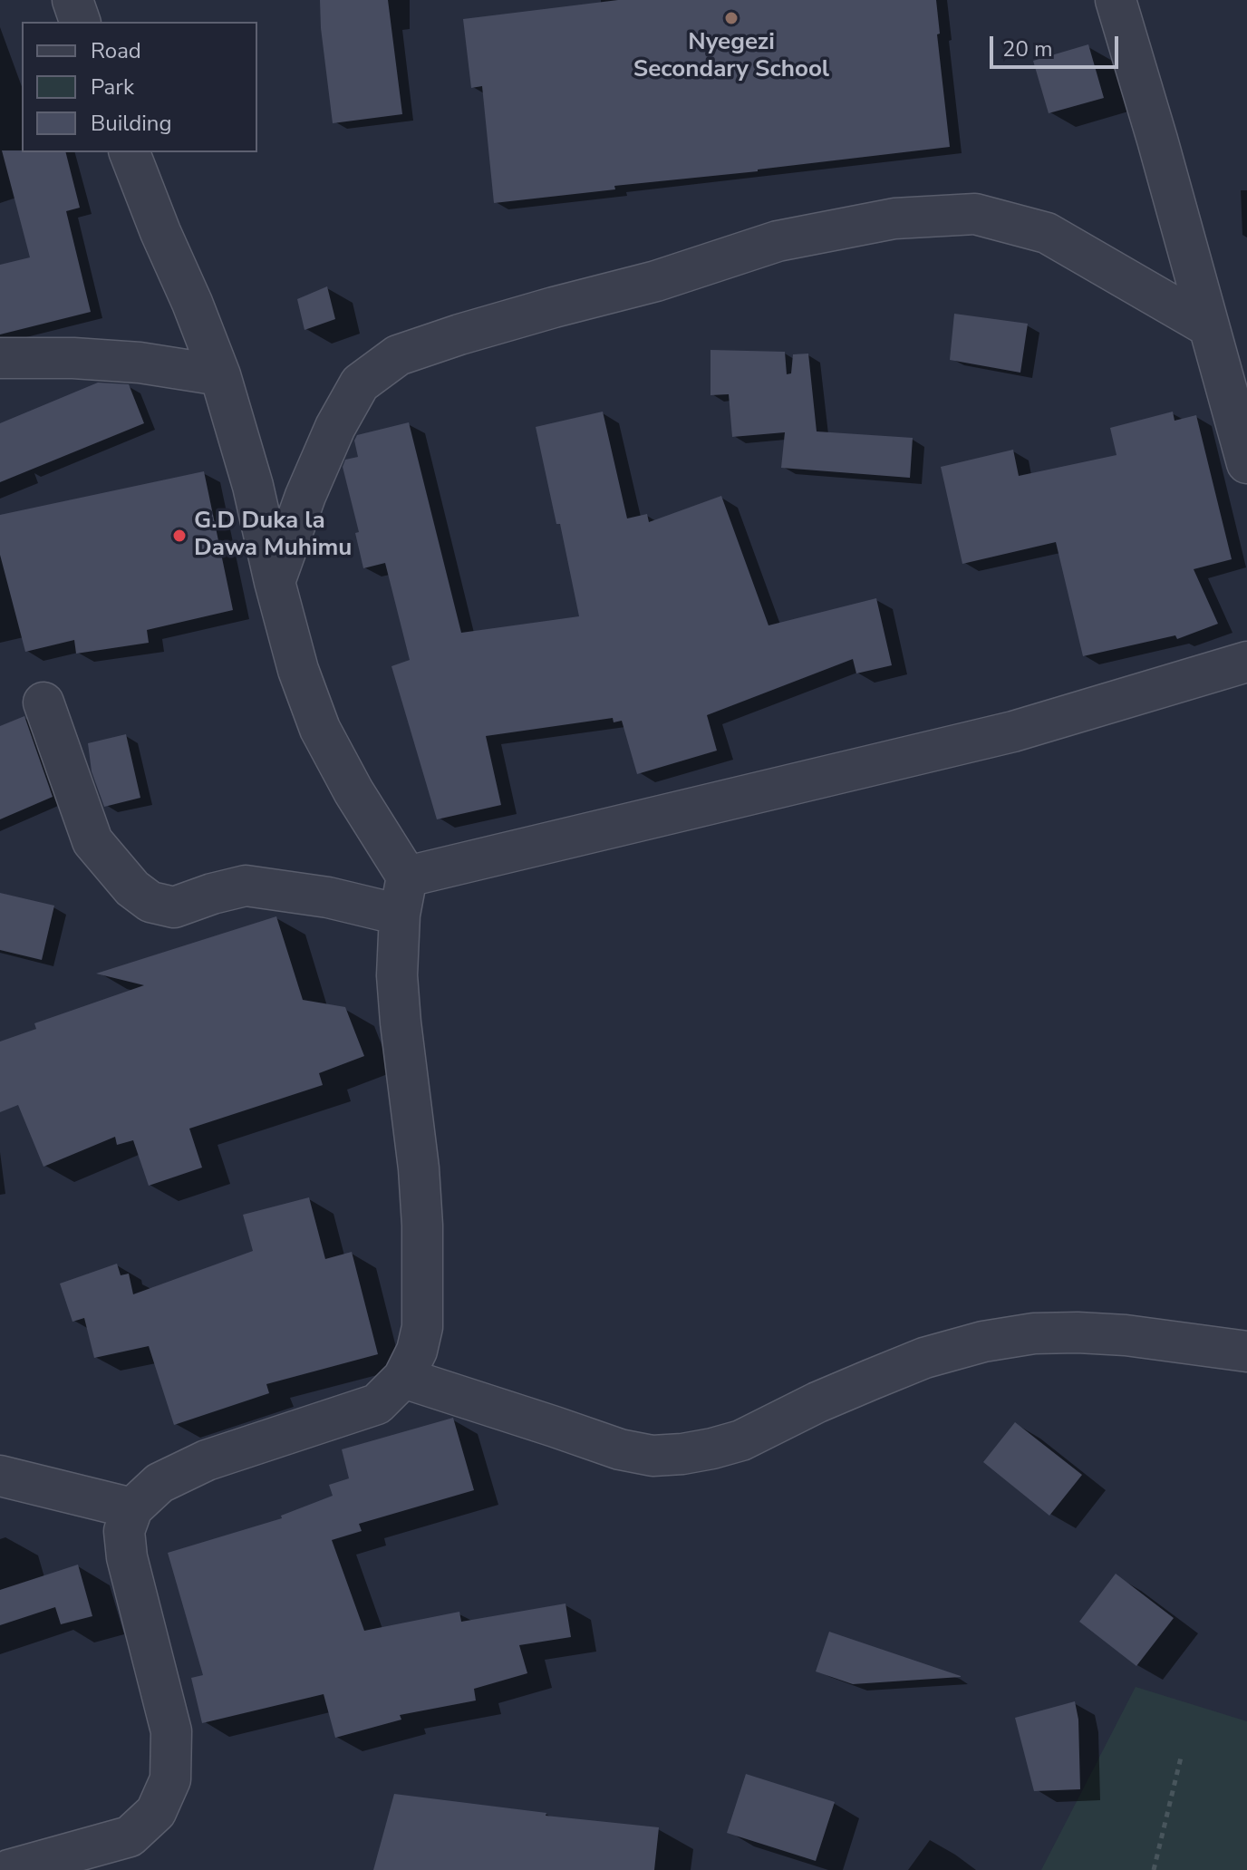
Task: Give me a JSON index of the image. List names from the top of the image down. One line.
{"places":["Nyegezi Secondary School","G.D Duka la Dawa Muhimu"],"legend":["Road","Park","Building"],"scale_bar":"20 m"}
